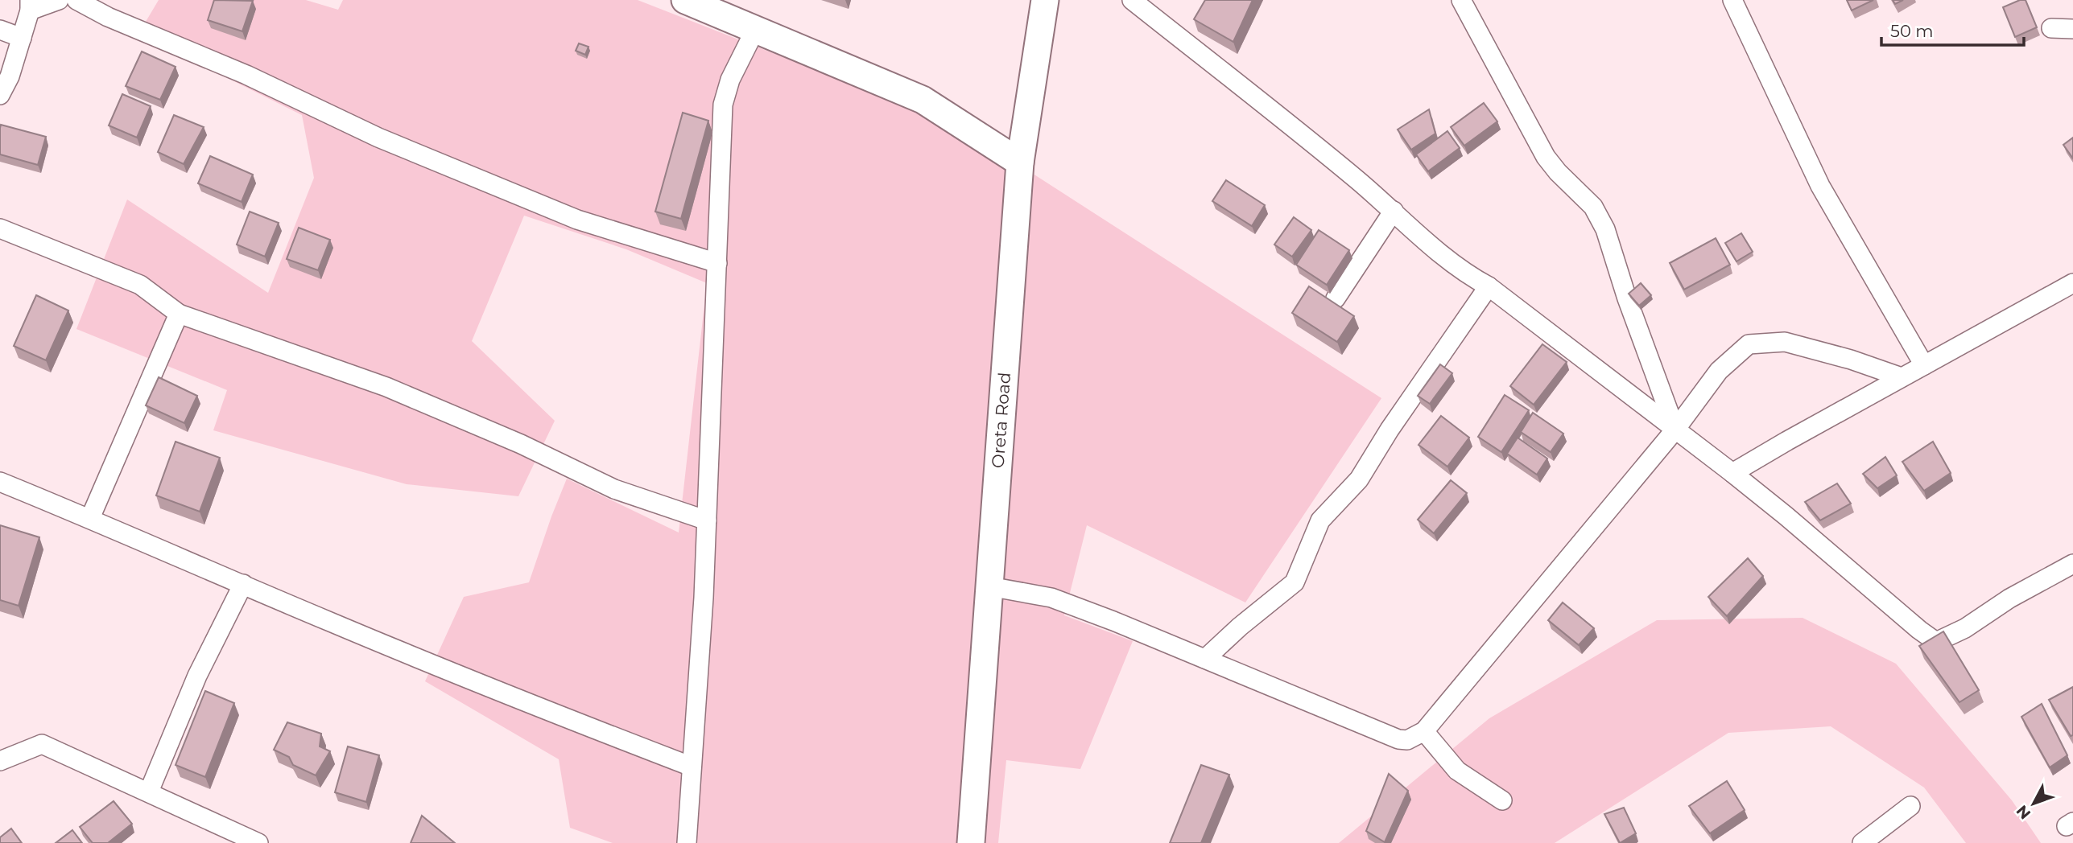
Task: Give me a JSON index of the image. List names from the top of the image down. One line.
{"streets":{"street":["Oreta Road"]},"scale_bar":"50 m","north":"bottom left"}
